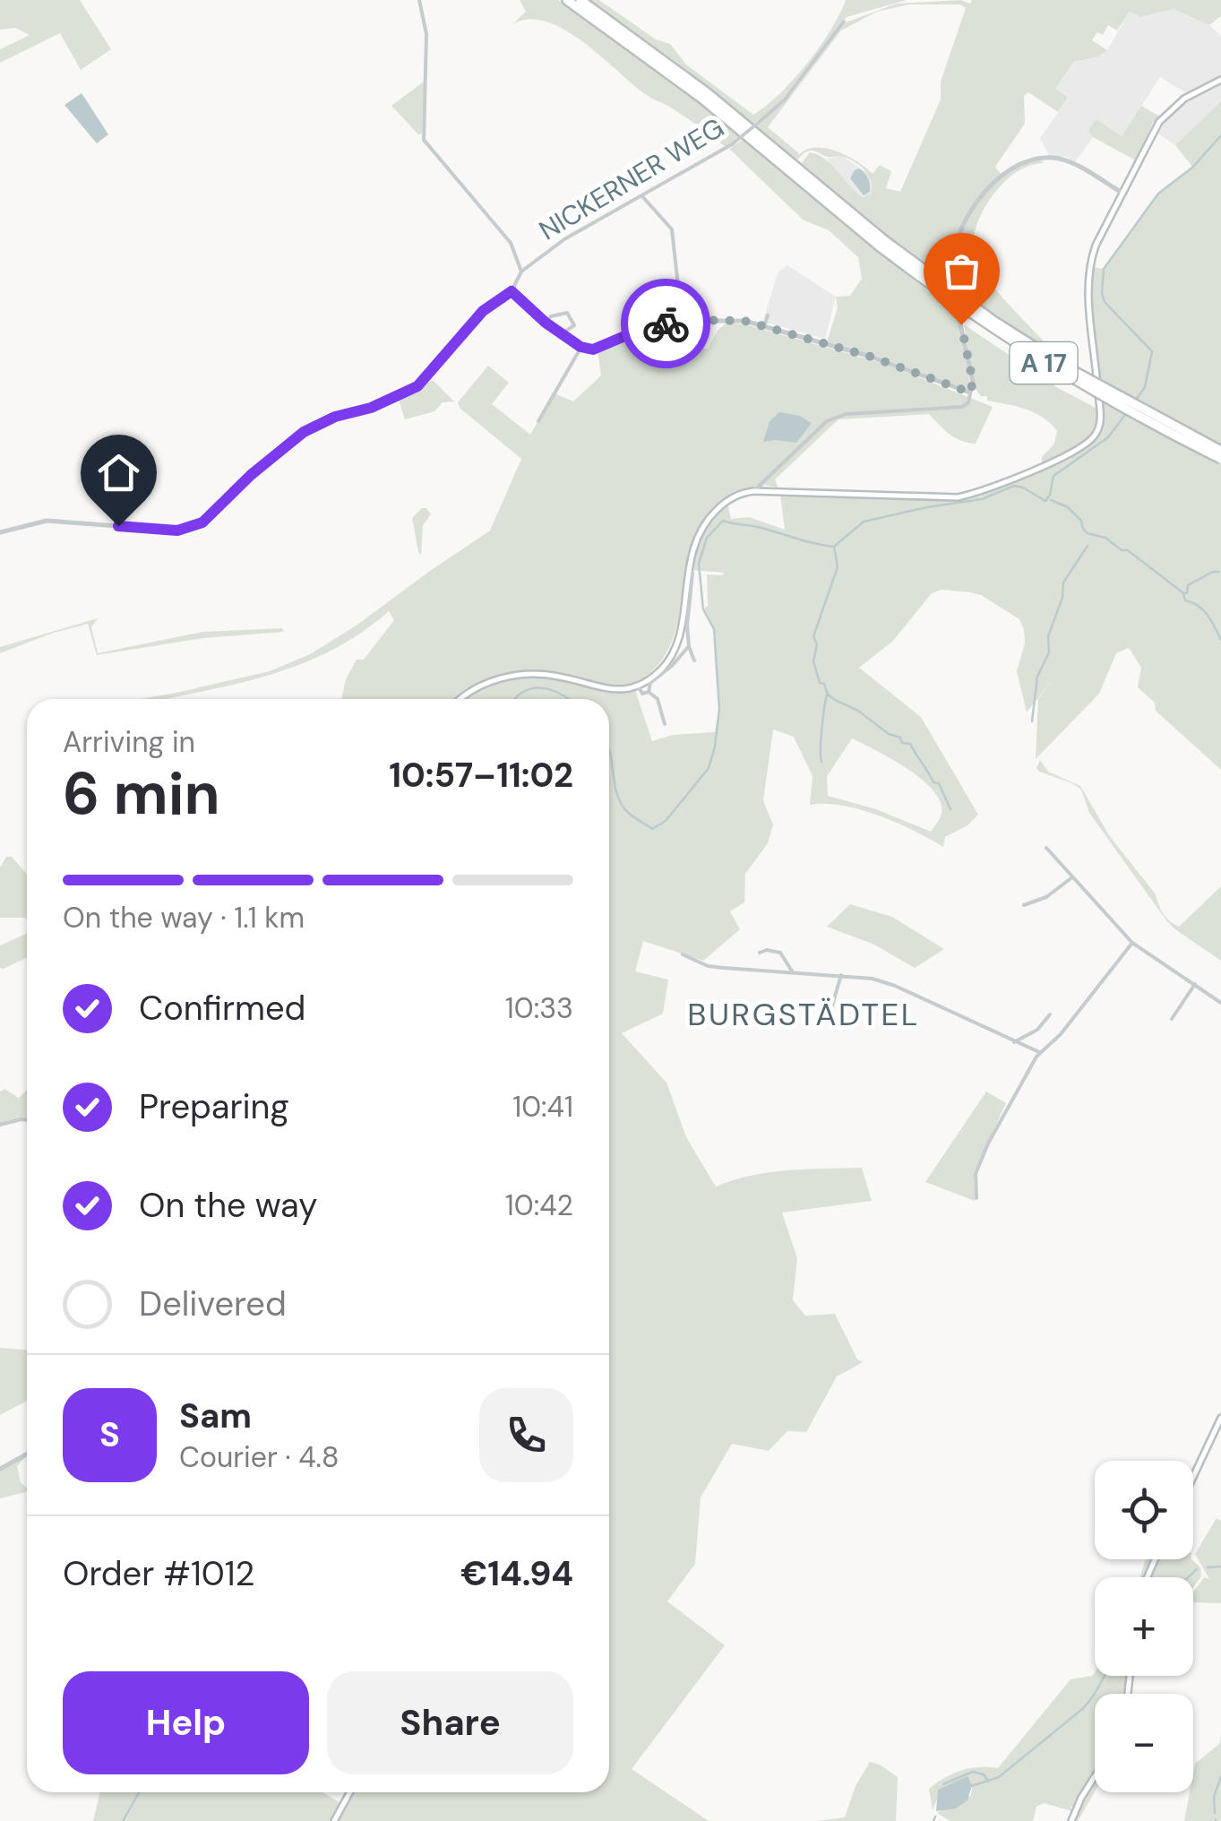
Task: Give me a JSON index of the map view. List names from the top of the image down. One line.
{"streets":{"highway":["A 17"],"street":["NICKERNER WEG"]},"districts":["BURGSTÄDTEL"],"page":{"heading":["6 min","Arriving in","10:57–11:02"],"panel":["Sam","Courier · 4.8","Order #1012","€14.94"],"bar":"On the way · 1.1 km","list":[["Confirmed","10:33"],["Preparing","10:41"],["On the way","10:42"],"Delivered"],"round":"S","map_buttons":["+","−"],"buttons":["Help","Share"]}}
